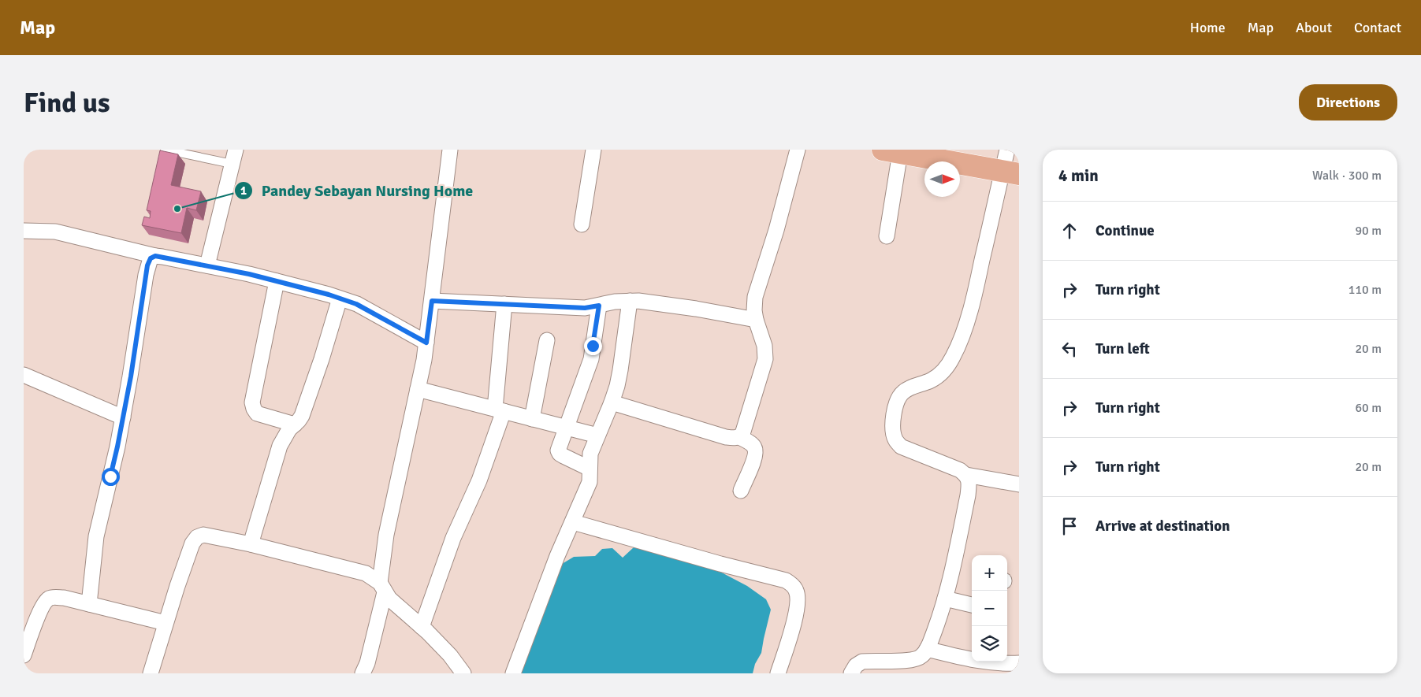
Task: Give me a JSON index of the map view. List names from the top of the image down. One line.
{"places":["Pandey Sebayan Nursing Home"],"north":"right","page":{"header":"Map","nav":["Home","Map","About","Contact"],"buttons":"Directions","title":"Find us","heading":["4 min","Walk · 300 m"],"list":[["Continue","90 m"],["Turn right","110 m"],["Turn left","20 m"],["Turn right","60 m"],["Turn right","20 m"],"Arrive at destination"],"map_buttons":["+","−"]}}
